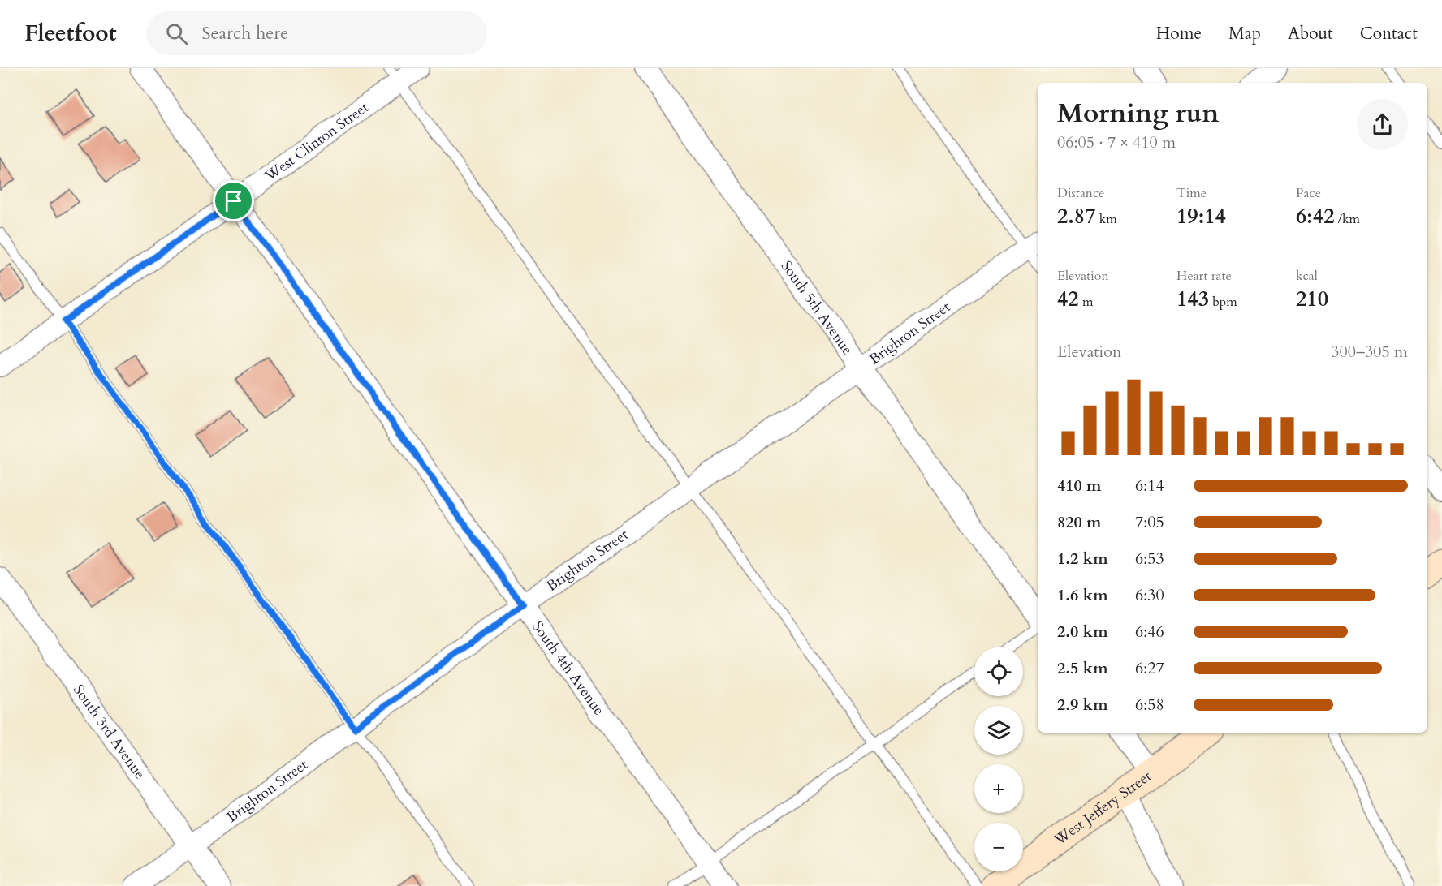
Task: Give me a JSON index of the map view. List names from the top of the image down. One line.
{"streets":{"main road":["West Jeffery Street"],"street":["West Clinton Street","South 5th Avenue","Brighton Street","South 4th Avenue","South 3rd Avenue"]},"crossings":[["West Clinton Street","South 4th Avenue"],["South 5th Avenue","Brighton Street"],["Brighton Street","South 4th Avenue"],["Brighton Street","South 3rd Avenue"]],"page":{"header":"Fleetfoot","search":"Search here","nav":["Home","Map","About","Contact"],"heading":["Morning run","06:05 · 7 × 410 m"],"stats":[["Distance","2.87 km"],["Time","19:14"],["Pace","6:42 /km"],["Elevation","42 m"],["Heart rate","143 bpm"],["kcal","210"]],"chart":["Elevation","300–305 m"],"list":[{"name":"410 m","note":"6:14"},{"name":"820 m","note":"7:05"},{"name":"1.2 km","note":"6:53"},{"name":"1.6 km","note":"6:30"},{"name":"2.0 km","note":"6:46"},{"name":"2.5 km","note":"6:27"},{"name":"2.9 km","note":"6:58"}],"map_buttons":["+","−"]}}
